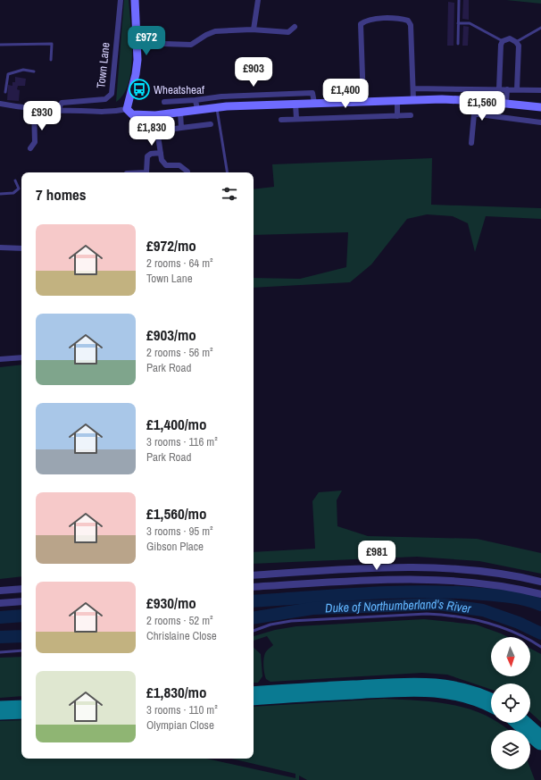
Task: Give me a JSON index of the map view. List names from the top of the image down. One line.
{"streets":{"street":["Town Lane"]},"water":["Duke of Northumberland's River"],"places":{"bus stop":["Wheatsheaf"]},"north":"bottom","page":{"price":["£972","£903","£1,400","£1,560","£930","£1,830","£981"],"heading":"7 homes","list":[{"name":"£972/mo","note":"2 rooms · 64 m² · Town Lane"},{"name":"£903/mo","note":"2 rooms · 56 m² · Park Road"},{"name":"£1,400/mo","note":"3 rooms · 116 m² · Park Road"},{"name":"£1,560/mo","note":"3 rooms · 95 m² · Gibson Place"},{"name":"£930/mo","note":"2 rooms · 52 m² · Chrislaine Close"},{"name":"£1,830/mo","note":"3 rooms · 110 m² · Olympian Close"}]}}
